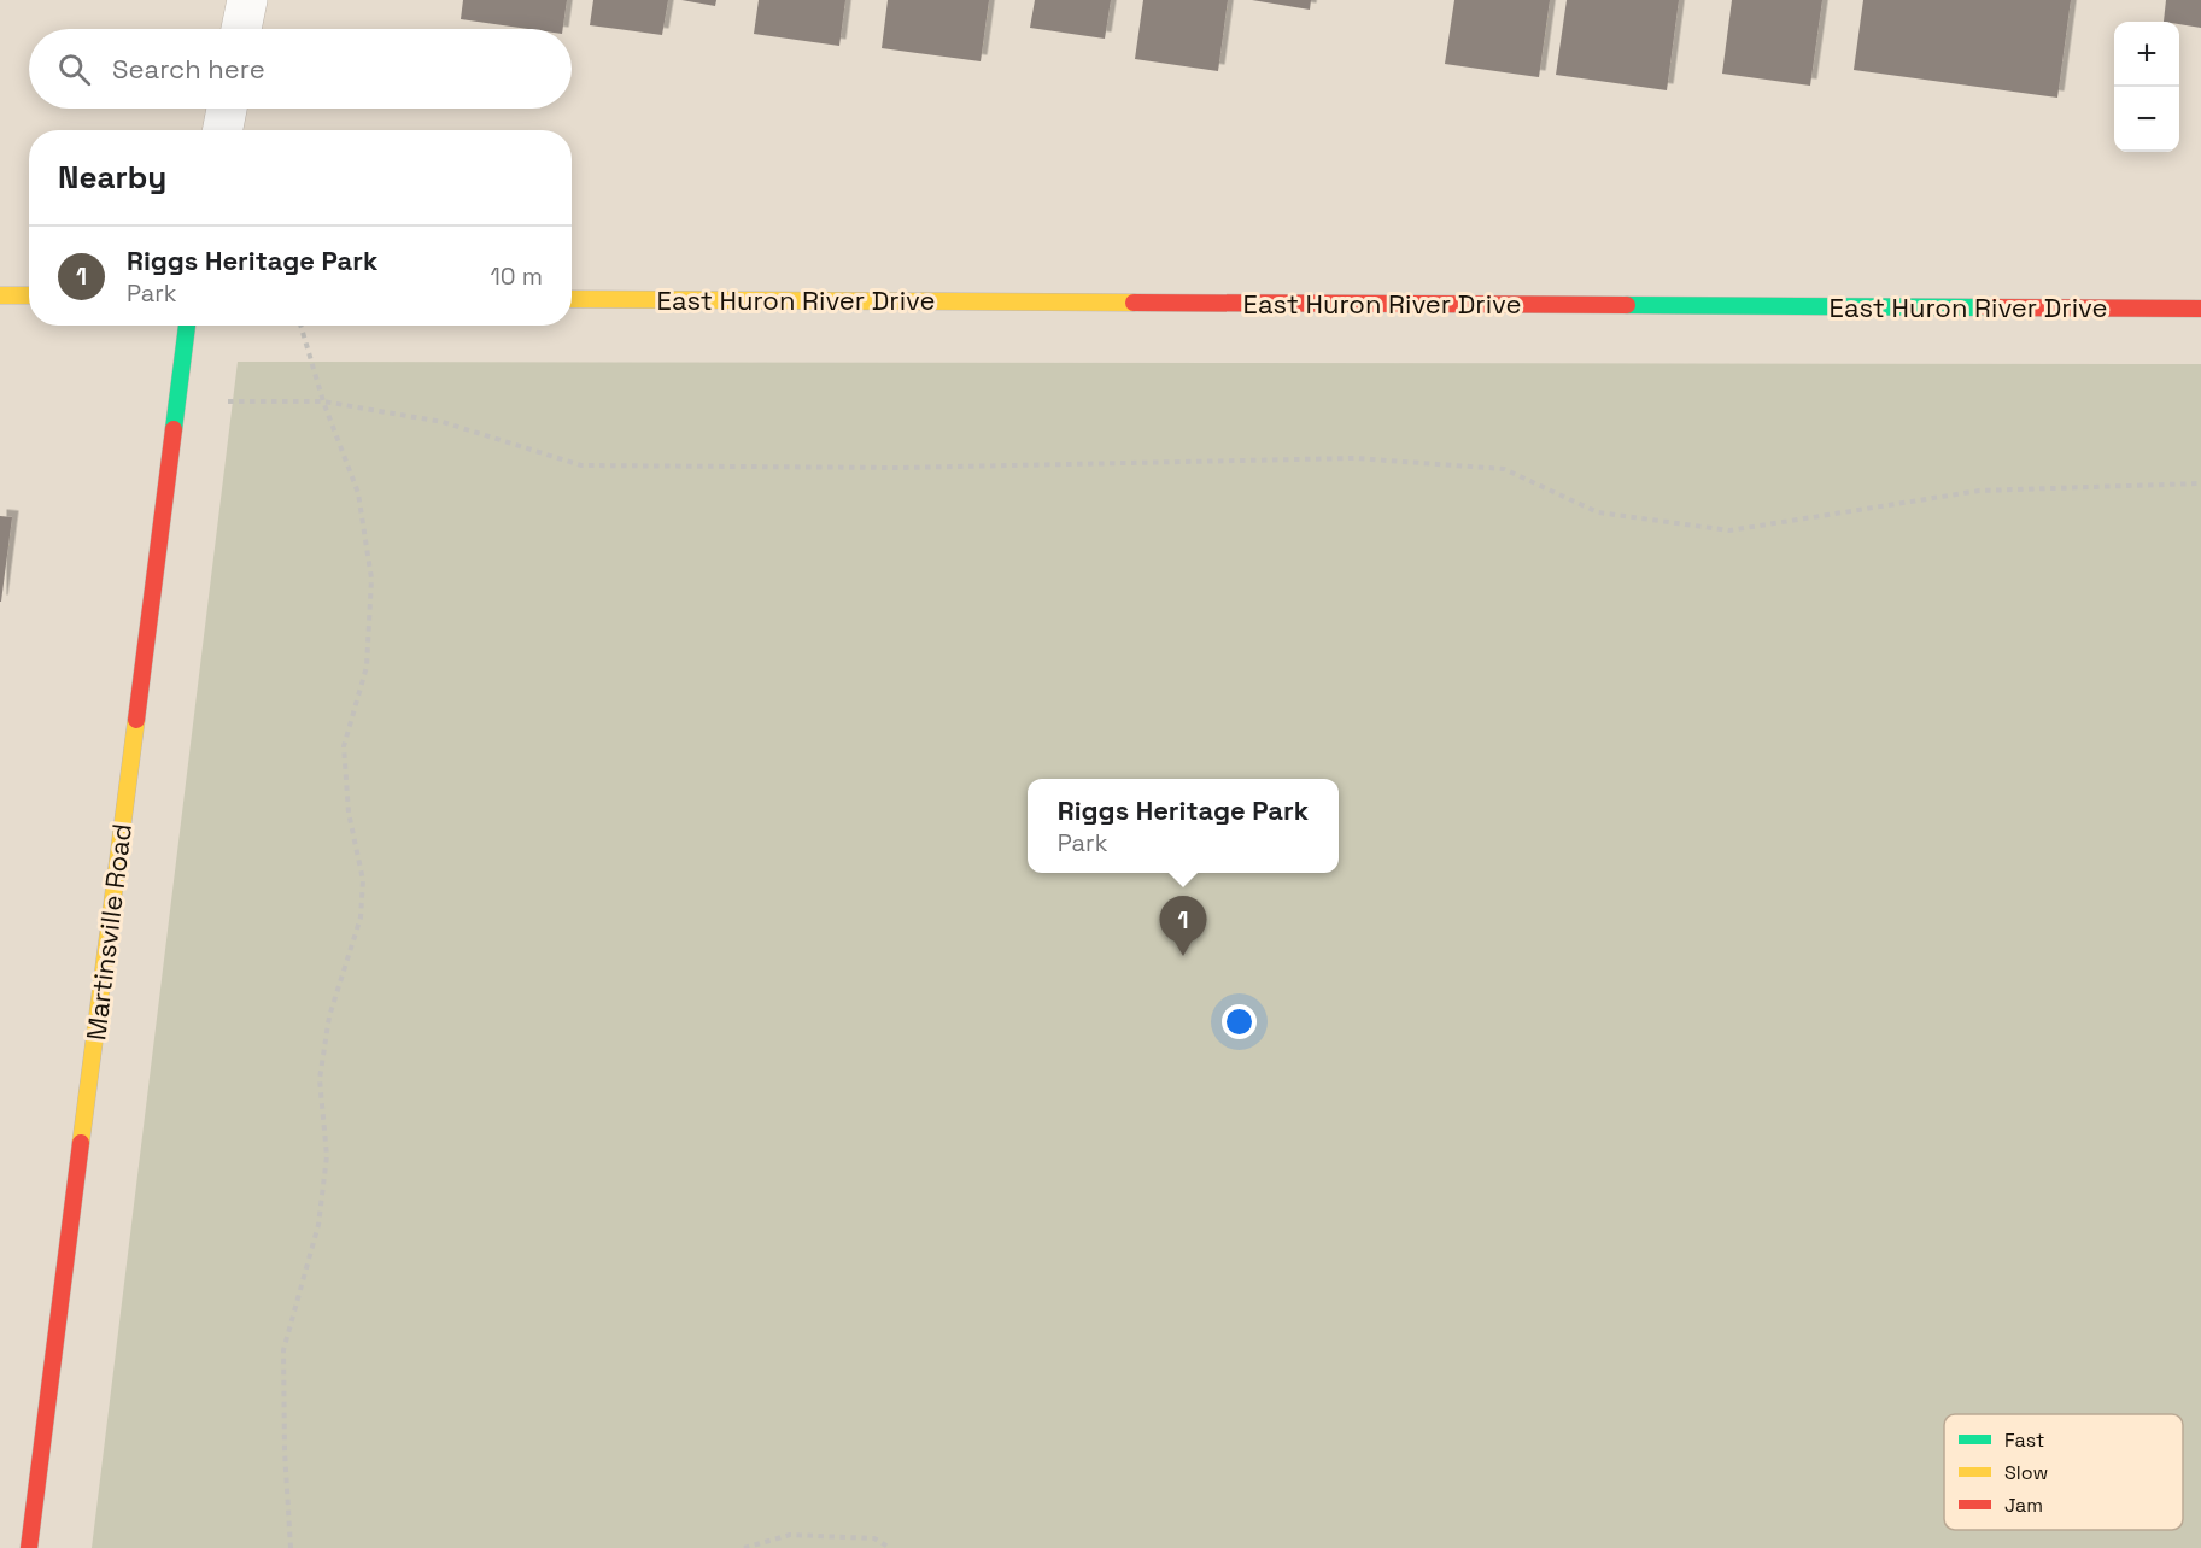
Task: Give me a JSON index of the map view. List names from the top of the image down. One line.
{"streets":{"main road":["East Huron River Drive","Martinsville Road"]},"legend":["Fast","Slow","Jam"],"page":{"map_buttons":["+","−"],"search":"Search here","heading":"Nearby","list":[{"mark":"1","name":"Riggs Heritage Park","note":"Park","value":"10 m"}],"popup":["Riggs Heritage Park","Park"],"pins":"1"}}
